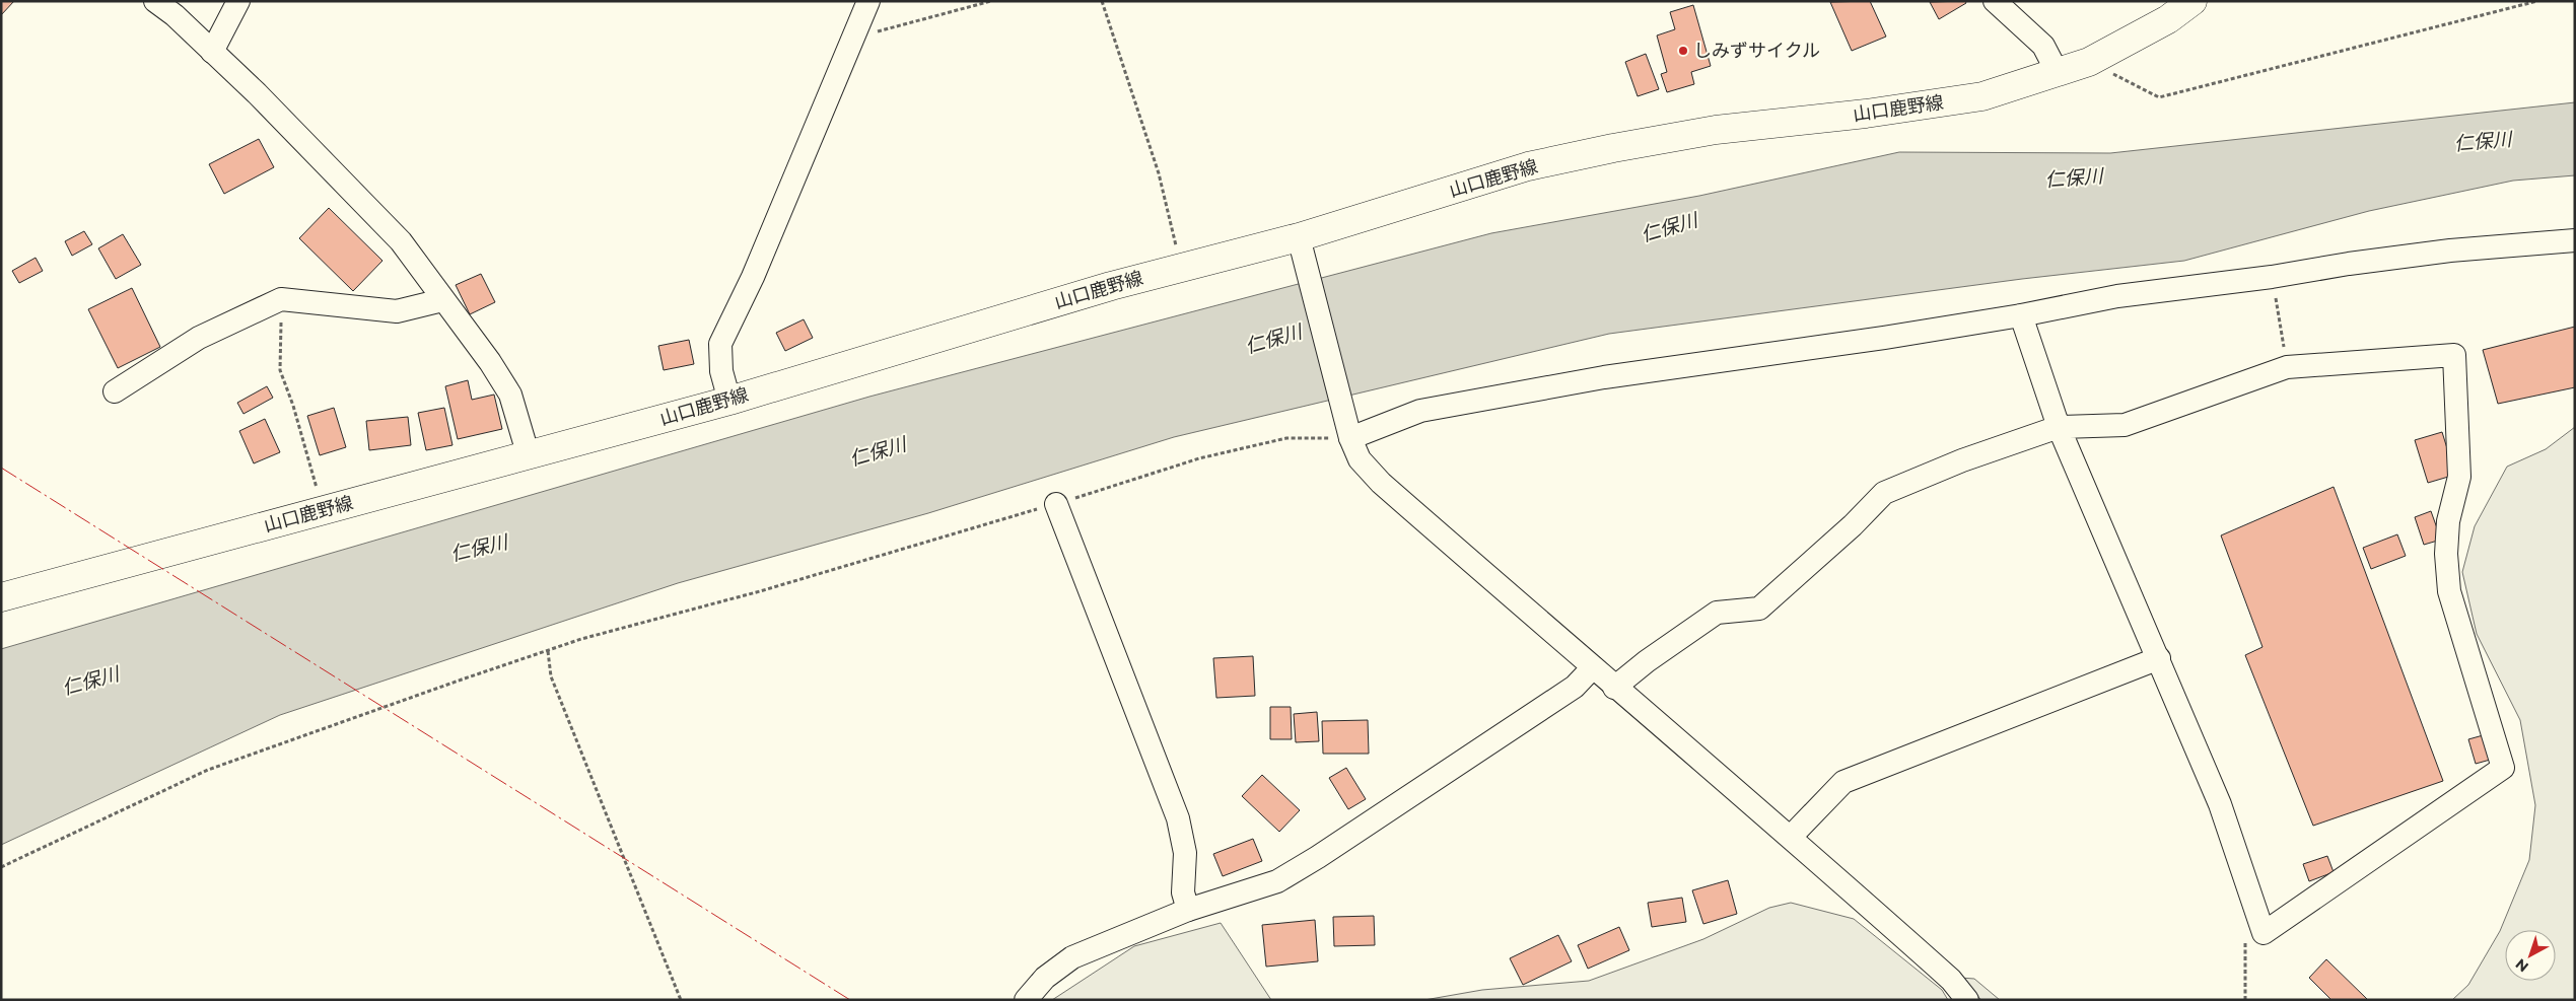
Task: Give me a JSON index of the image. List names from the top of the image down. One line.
{"streets":{"main road":["山口鹿野線"]},"water":["仁保川"],"places":["しみずサイクル"],"north":"bottom left"}
